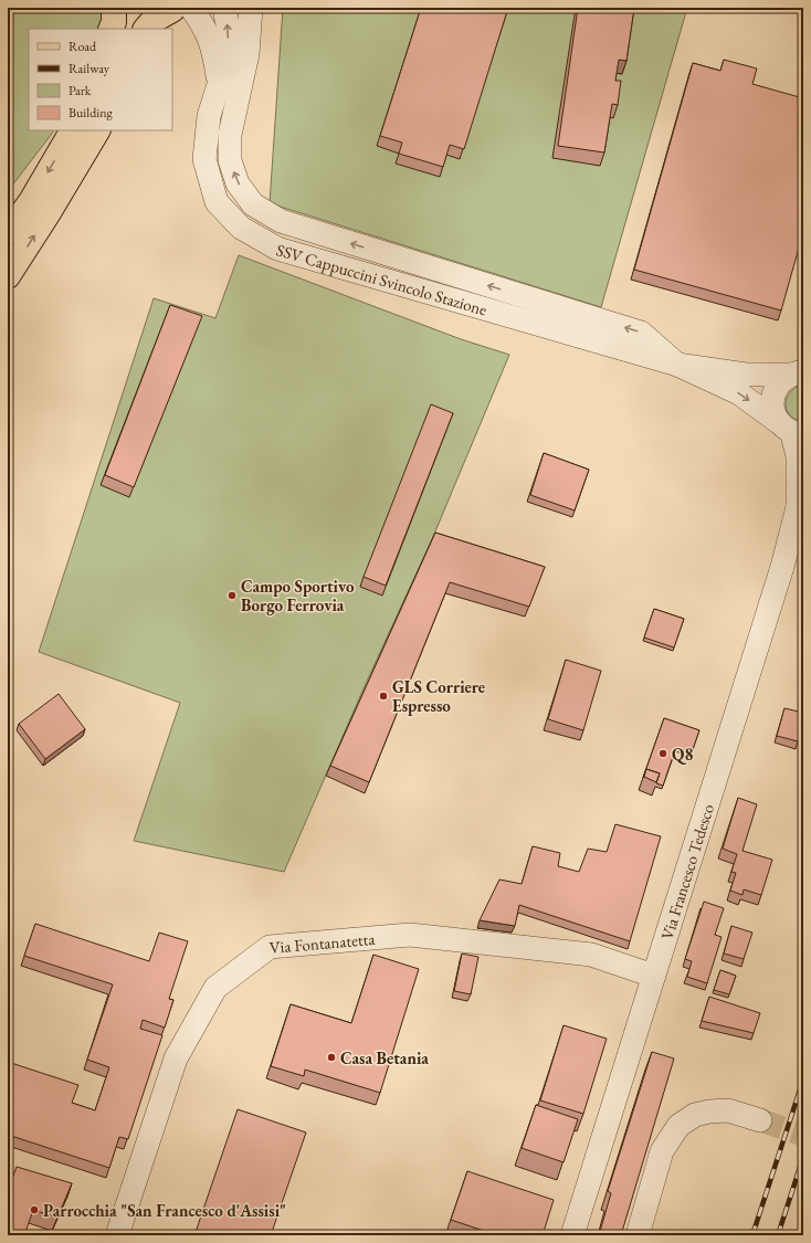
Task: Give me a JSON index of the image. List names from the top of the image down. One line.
{"streets":{"street":["SSV Cappuccini Svincolo Stazione","Via Francesco Tedesco","Via Fontanatetta"]},"crossings":[["SSV Cappuccini Svincolo Stazione","Via Francesco Tedesco"],["Via Francesco Tedesco","Via Fontanatetta"]],"places":["Campo Sportivo Borgo Ferrovia","GLS Corriere Espresso","Q8","Casa Betania","Parrocchia \"San Francesco d'Assisi\""],"legend":["Road","Railway","Park","Building"]}
